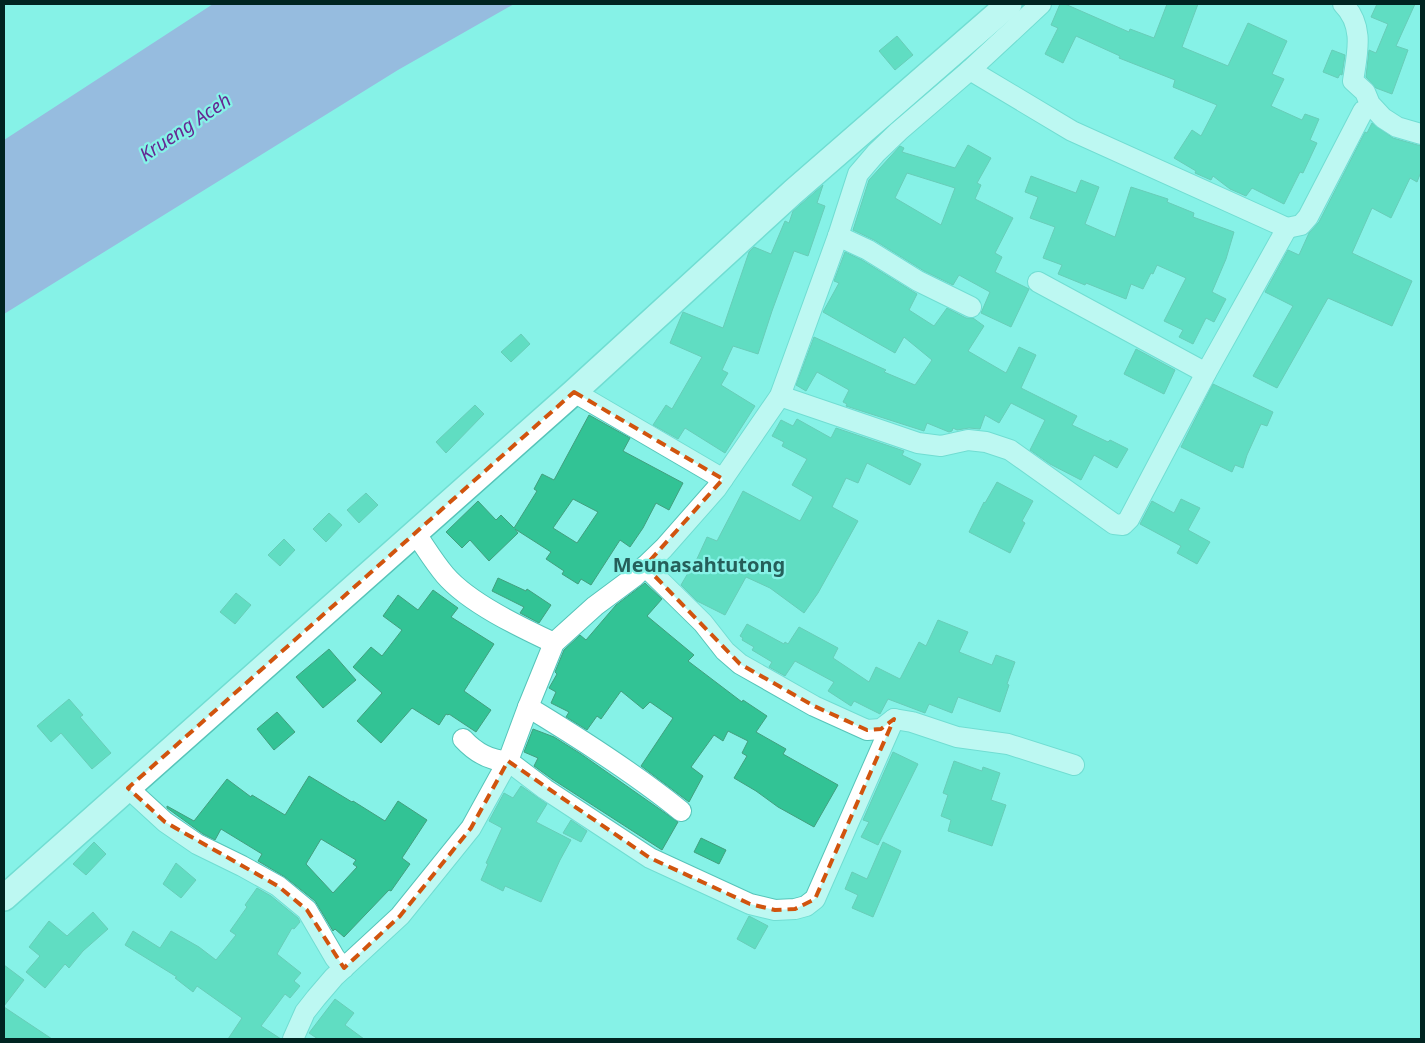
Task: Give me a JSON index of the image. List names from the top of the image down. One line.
{"districts":["Meunasahtutong"],"water":["Krueng Aceh"]}
